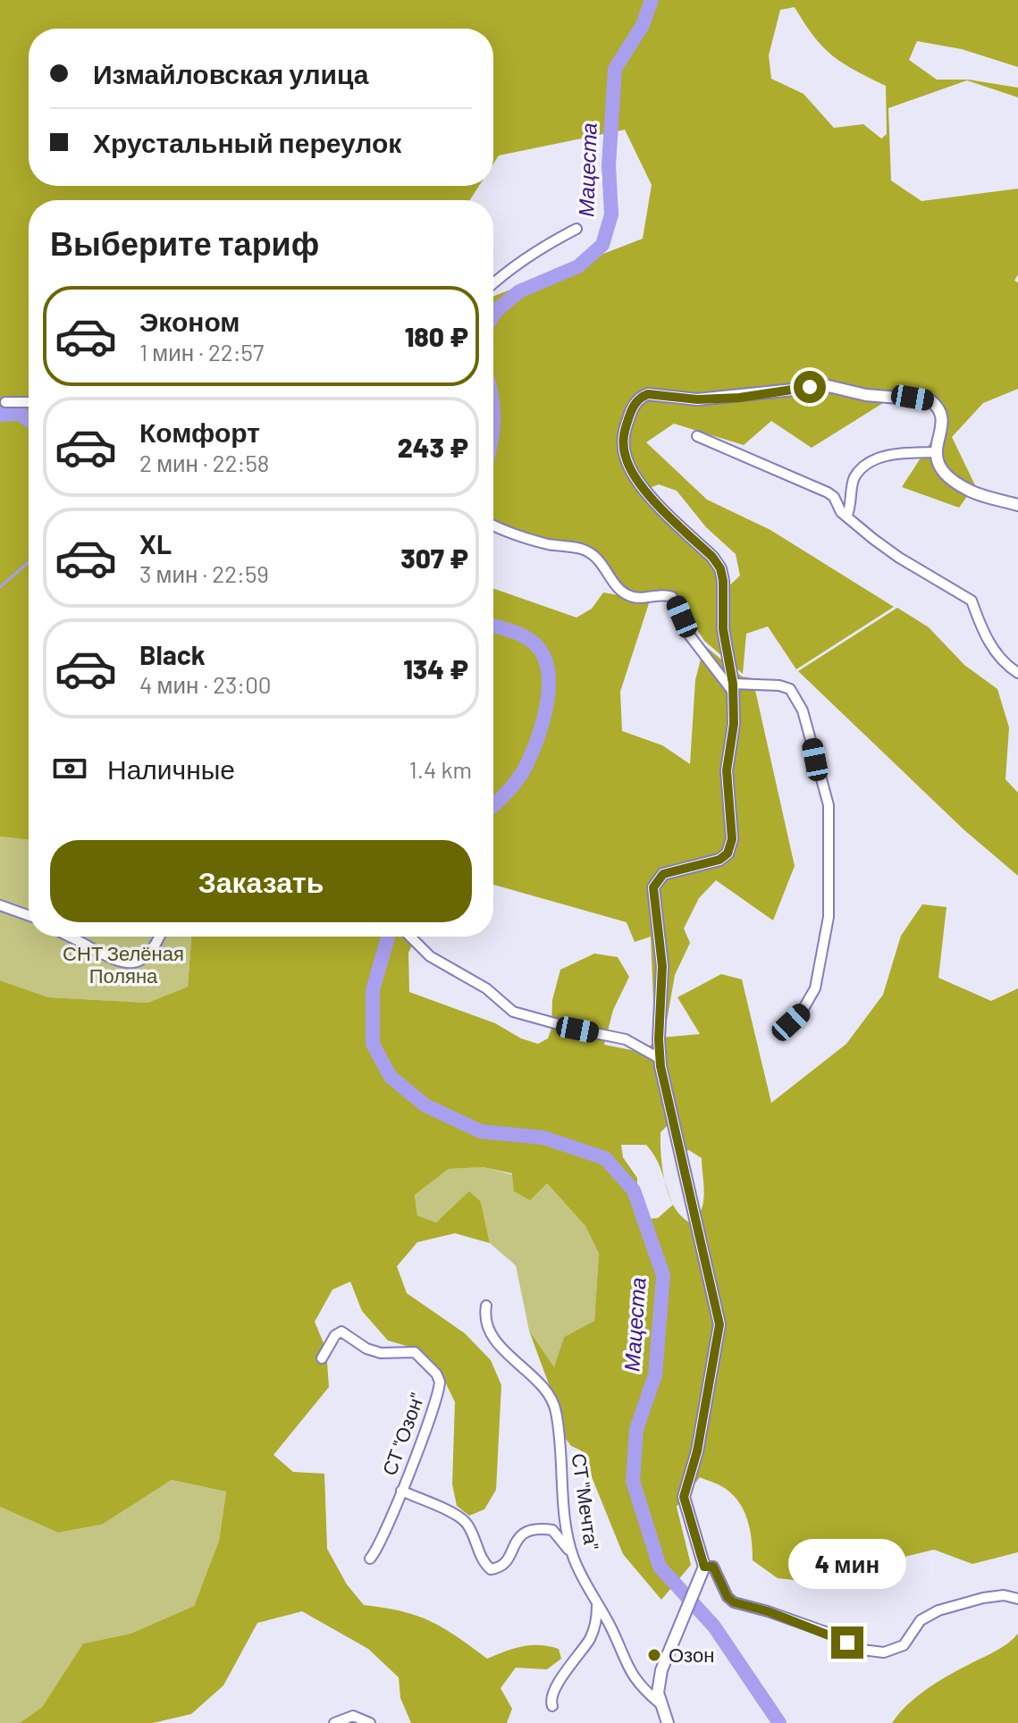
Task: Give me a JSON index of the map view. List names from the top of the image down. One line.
{"streets":{"street":["СТ \"Озон\"","СТ \"Мечта\""]},"water":["Мацеста"],"parks":["СНТ Зелёная Поляна"],"places":["Озон"],"page":{"banner":["Измайловская улица","Хрустальный переулок"],"heading":"Выберите тариф","list":[{"name":"Эконом","note":"1 мин · 22:57","value":"180 ₽"},{"name":"Комфорт","note":"2 мин · 22:58","value":"243 ₽"},{"name":"XL","note":"3 мин · 22:59","value":"307 ₽"},{"name":"Black","note":"4 мин · 23:00","value":"134 ₽"}],"pay":["Наличные","1.4 km"],"buttons":"Заказать","bubble":"4 мин"}}
